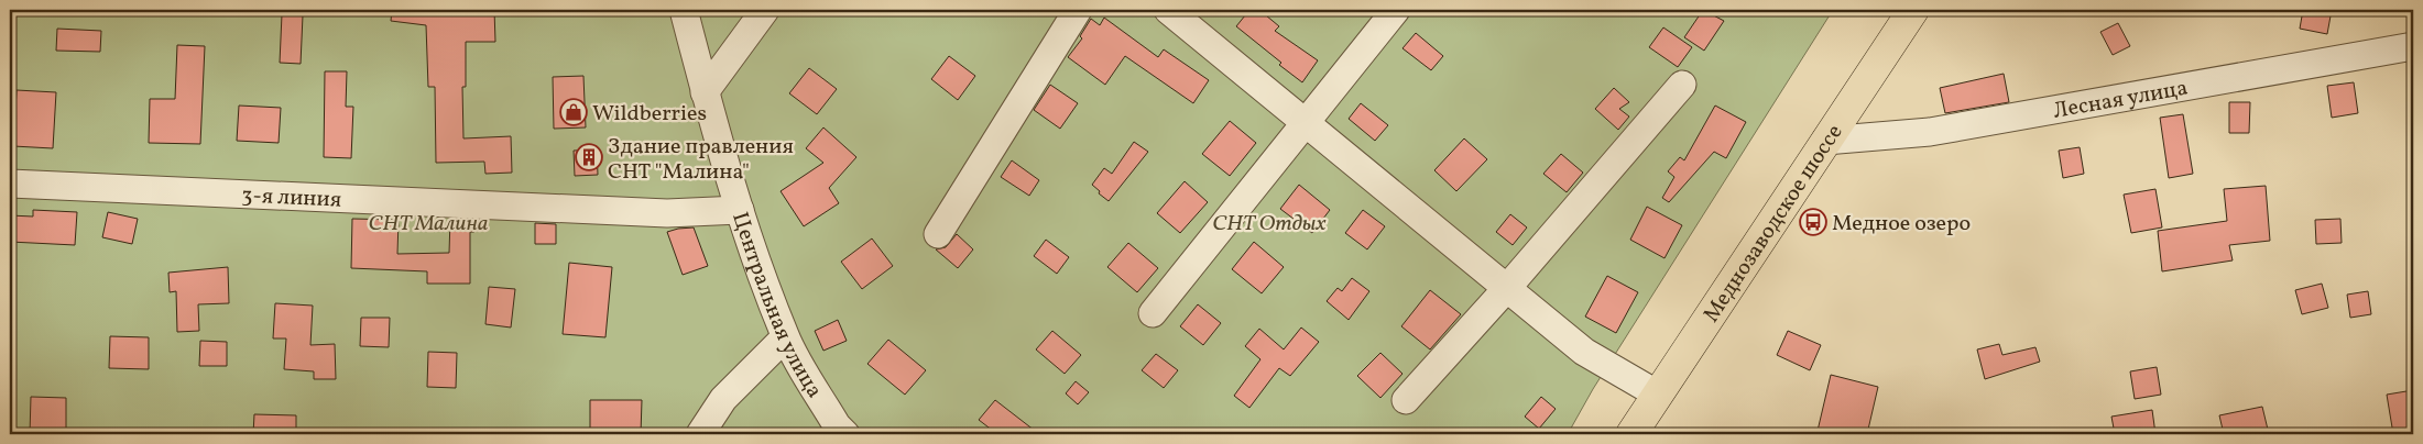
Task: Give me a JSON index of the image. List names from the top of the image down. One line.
{"streets":{"main road":["Меднозаводское шоссе"],"street":["Лесная улица","3-я линия","Центральная улица"]},"crossings":[["Лесная улица","Меднозаводское шоссе"],["3-я линия","Центральная улица"]],"parks":["СНТ Малина","СНТ Отдых"],"places":{"shop":["Wildberries"],"building":["Здание правления СНТ \"Малина\""],"bus stop":["Медное озеро"]}}
